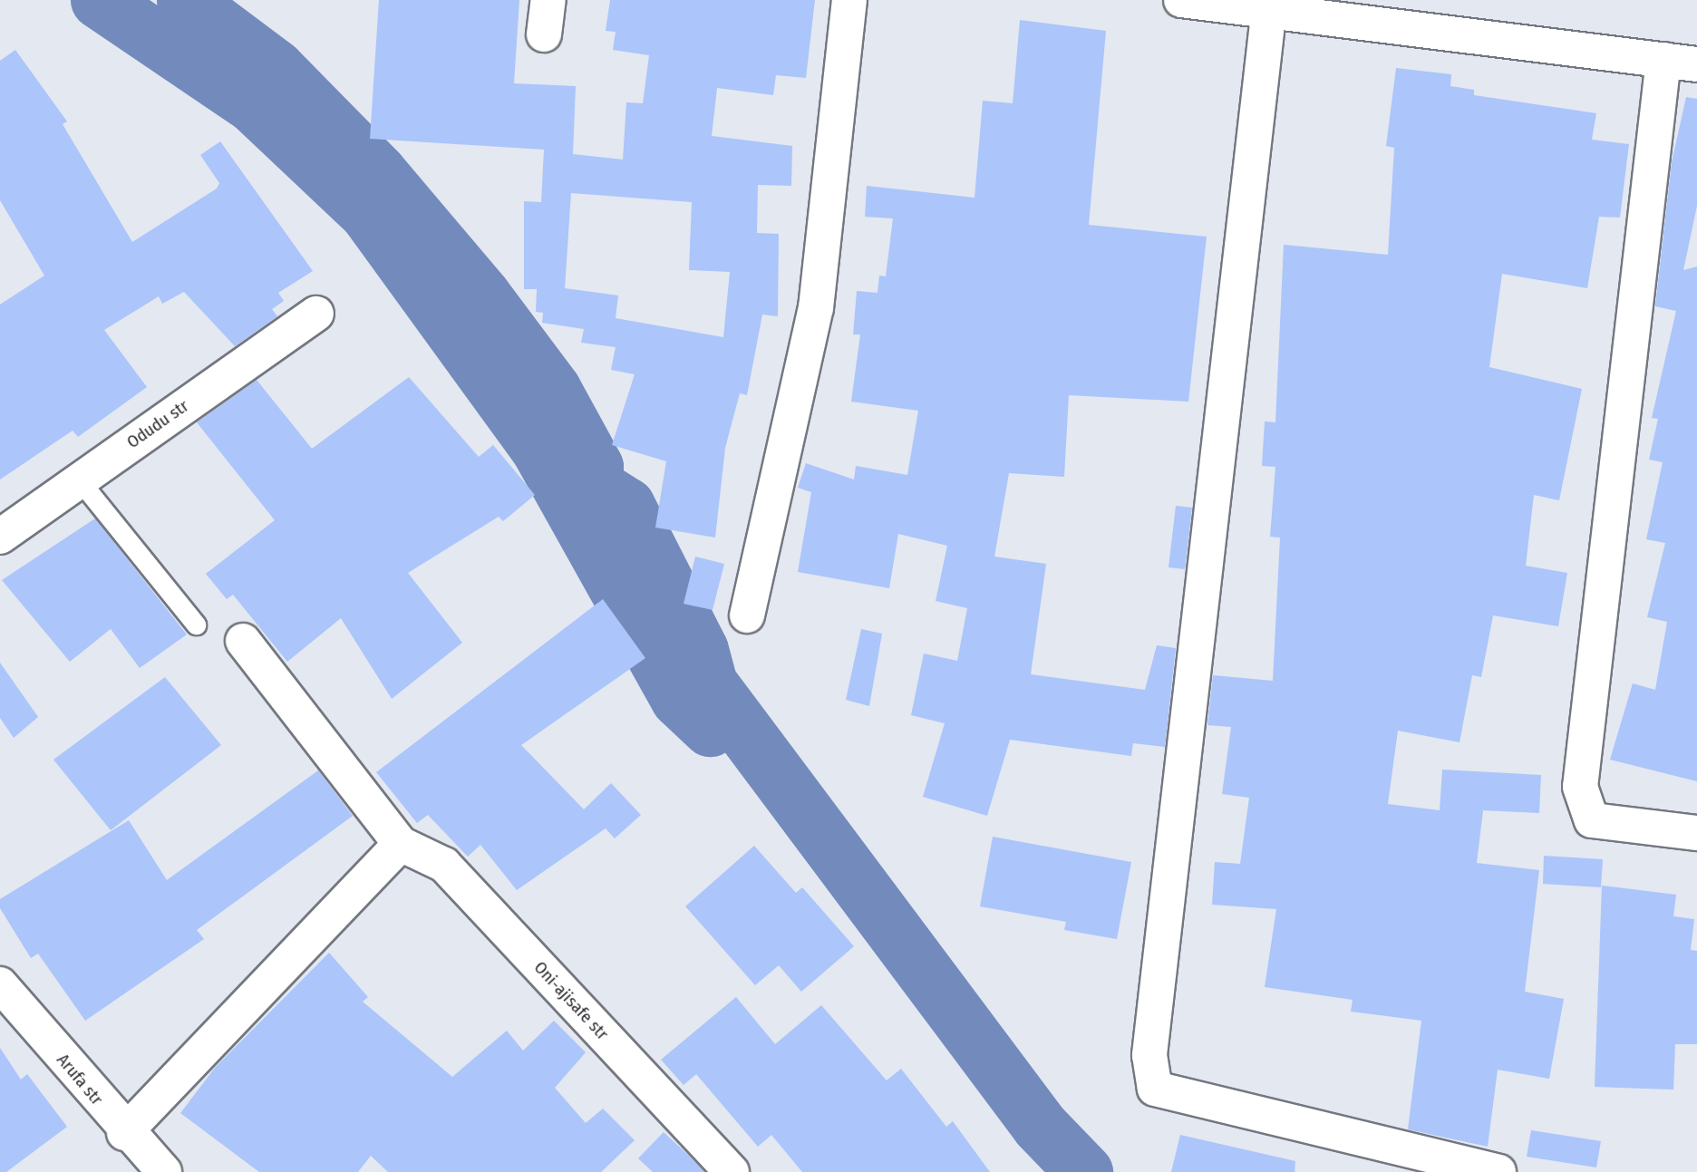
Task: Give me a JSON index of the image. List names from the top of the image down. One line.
{"streets":{"street":["Odudu str","Oni-ajisafe str","Arufa str"]}}
